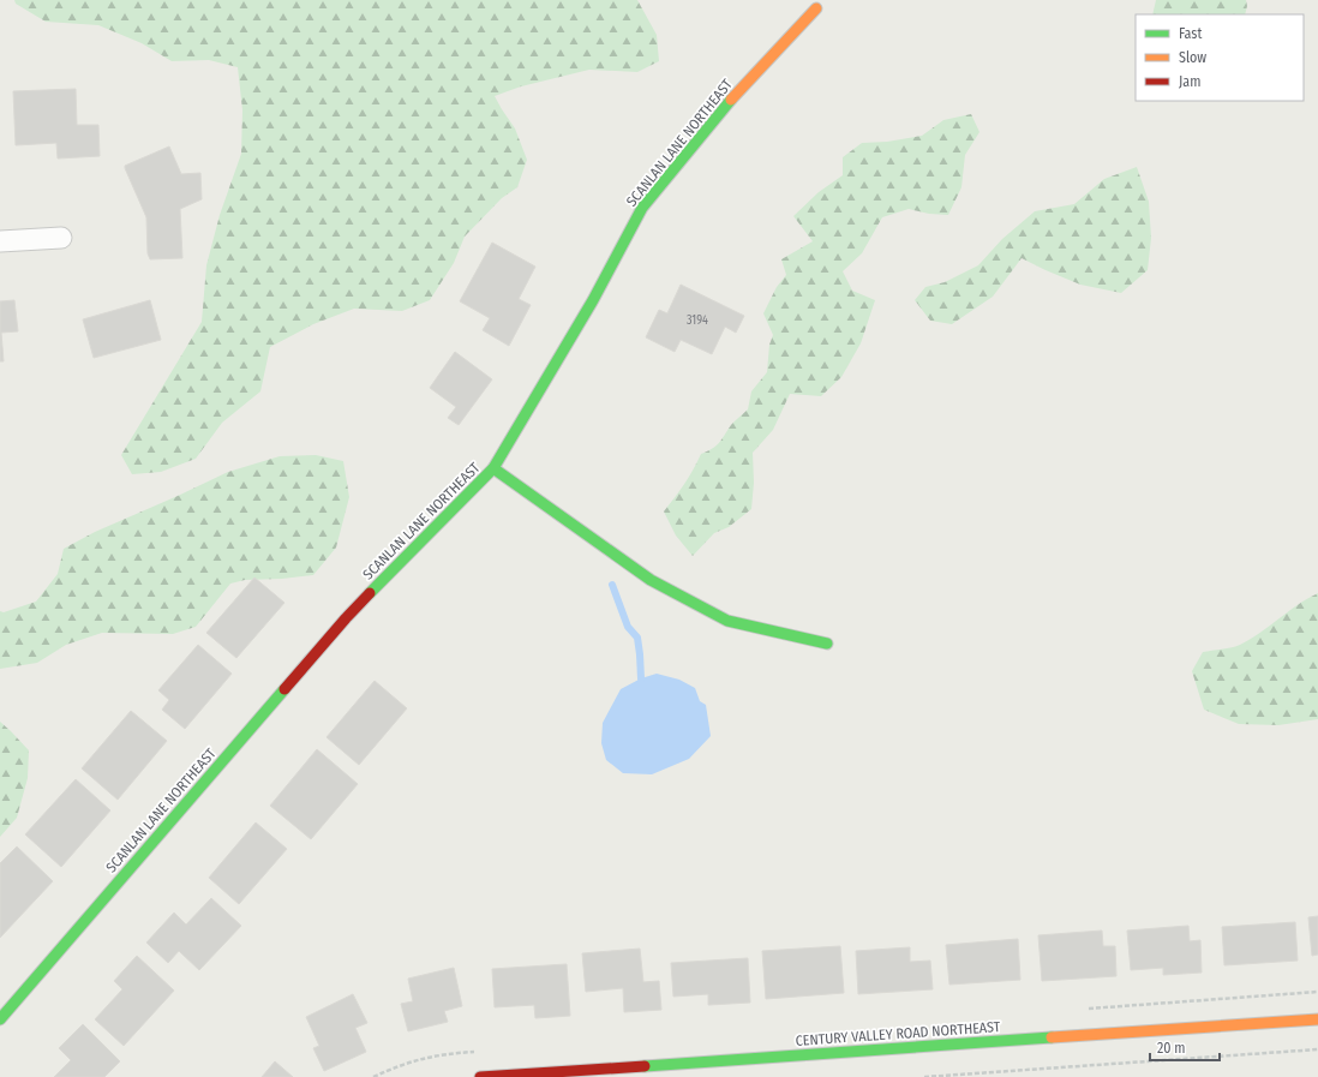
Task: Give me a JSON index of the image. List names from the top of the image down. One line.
{"streets":{"street":["SCANLAN LANE NORTHEAST","CENTURY VALLEY ROAD NORTHEAST"]},"house_numbers":["3194"],"legend":["Fast","Slow","Jam"],"scale_bar":"20 m"}
